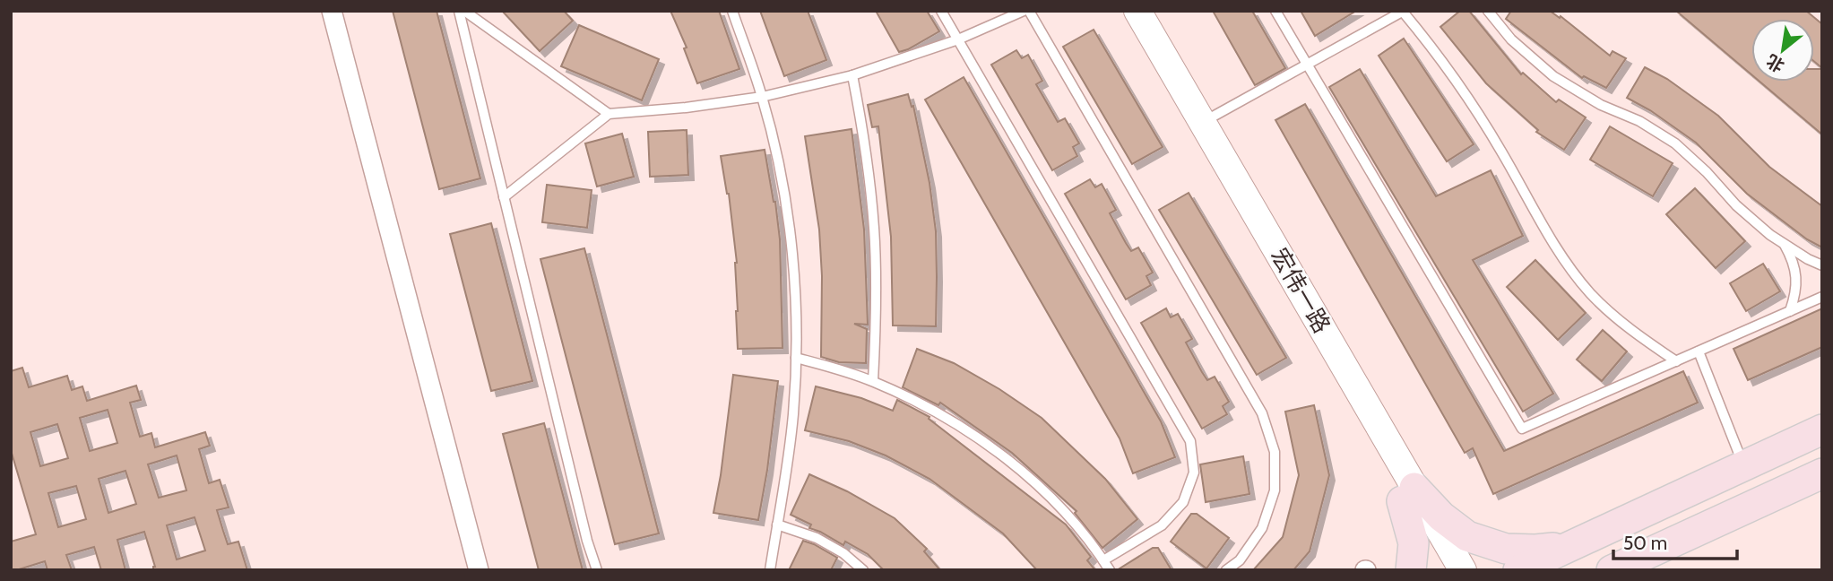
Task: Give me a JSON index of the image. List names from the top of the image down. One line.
{"streets":{"main road":["宏伟一路"]},"scale_bar":"50 m","north":"bottom left"}
